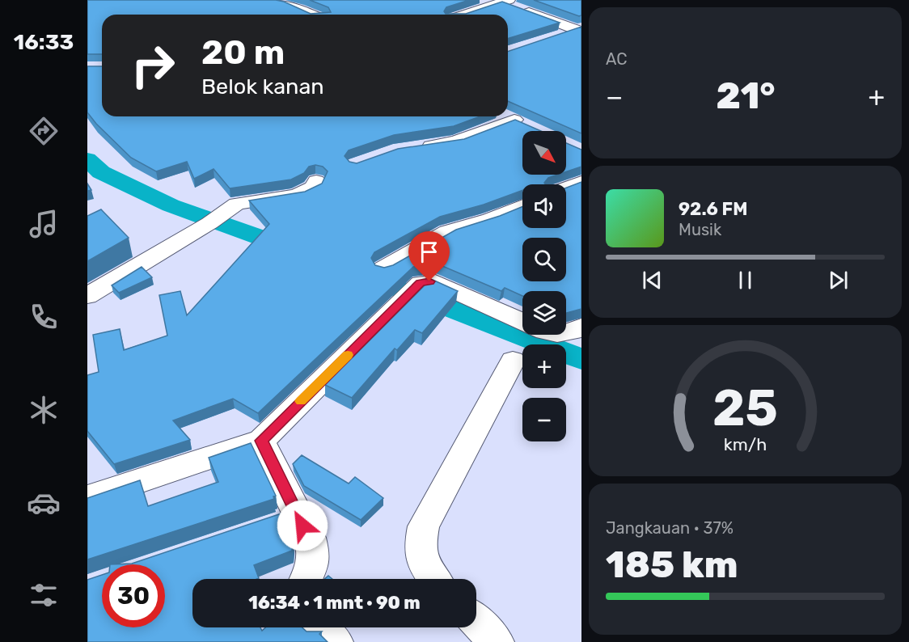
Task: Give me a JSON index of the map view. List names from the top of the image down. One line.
{"north":"bottom right","page":{"tabs":"16:33","tile":["AC",["Jangkauan · 37%","185 km"]],"turn":["20 m","Belok kanan"],"heat":["−","21°","+"],"map_buttons":["+","−"],"song":["92.6 FM","Musik"],"limit":"30","trip":"16:34 · 1 mnt · 90 m","gauge":["25","km/h"]}}
